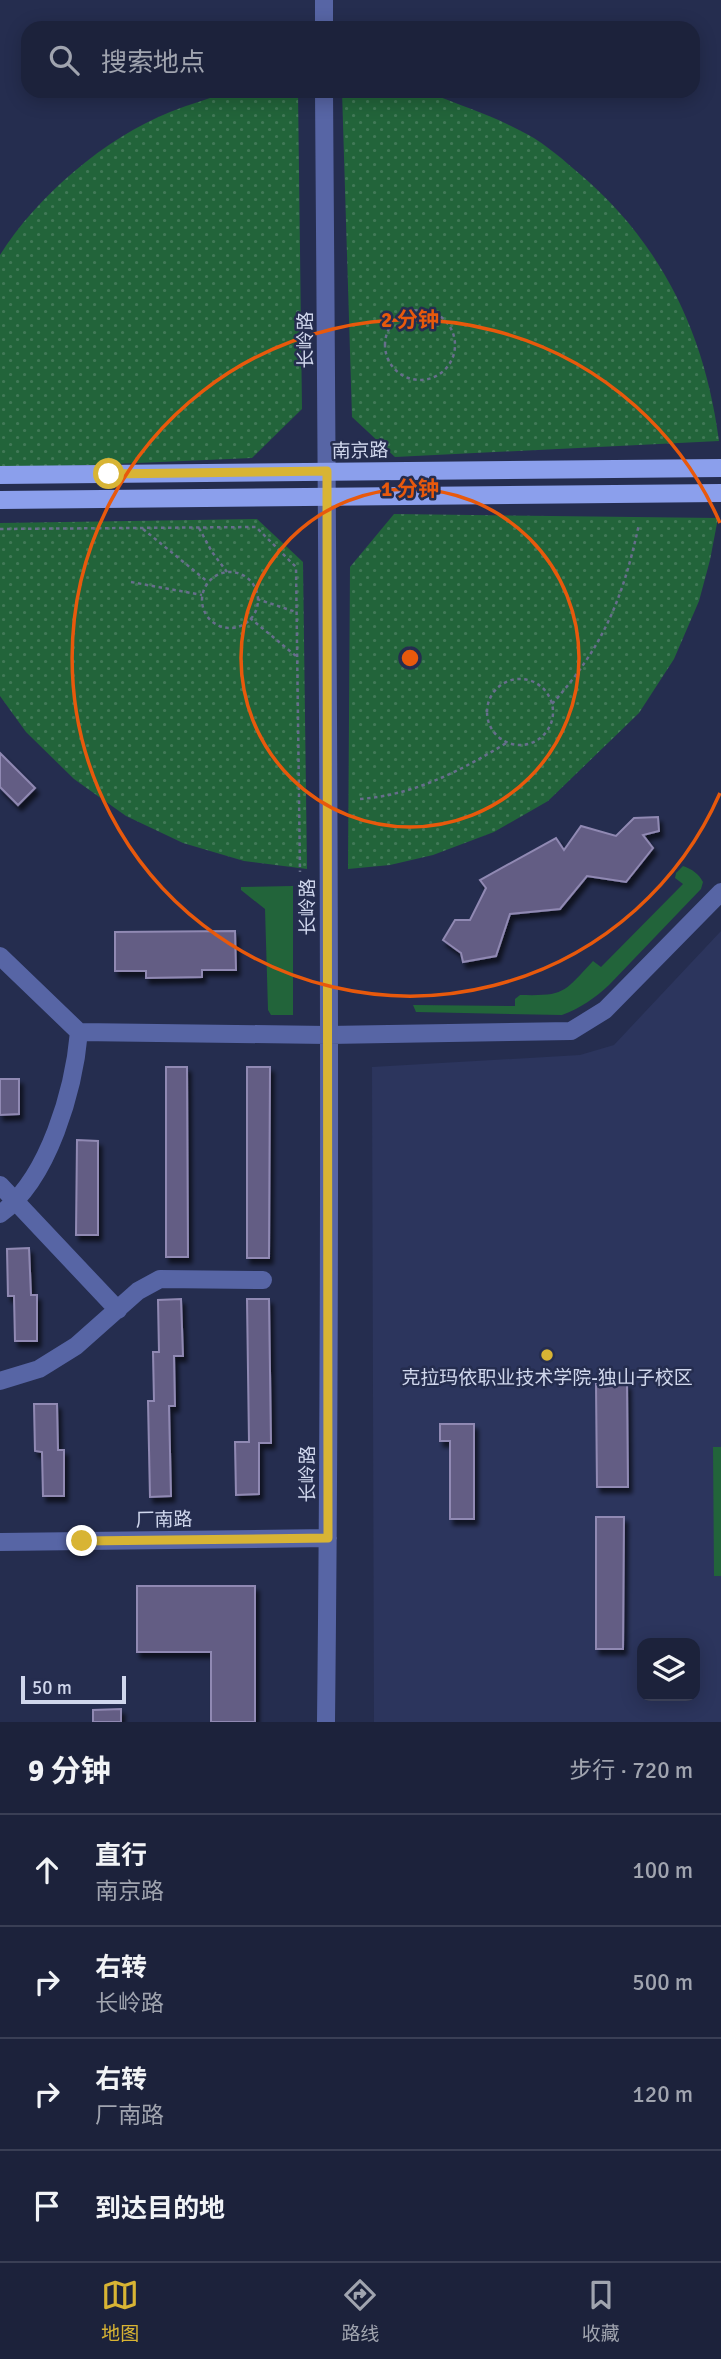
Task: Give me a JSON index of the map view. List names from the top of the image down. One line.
{"streets":{"main road":["南京路"],"street":["长岭路","厂南路"]},"crossings":[["长岭路","南京路"],["长岭路","厂南路"]],"places":["克拉玛依职业技术学院-独山子校区"],"scale_bar":"50 m","page":{"search":"搜索地点","scale":"50 m","heading":["9 分钟","步行 · 720 m"],"list":[["直行","南京路","100 m"],["右转","长岭路","500 m"],["右转","厂南路","120 m"],"到达目的地"],"nav":["地图","路线","收藏"]},"rings":["2 分钟","1 分钟"]}
